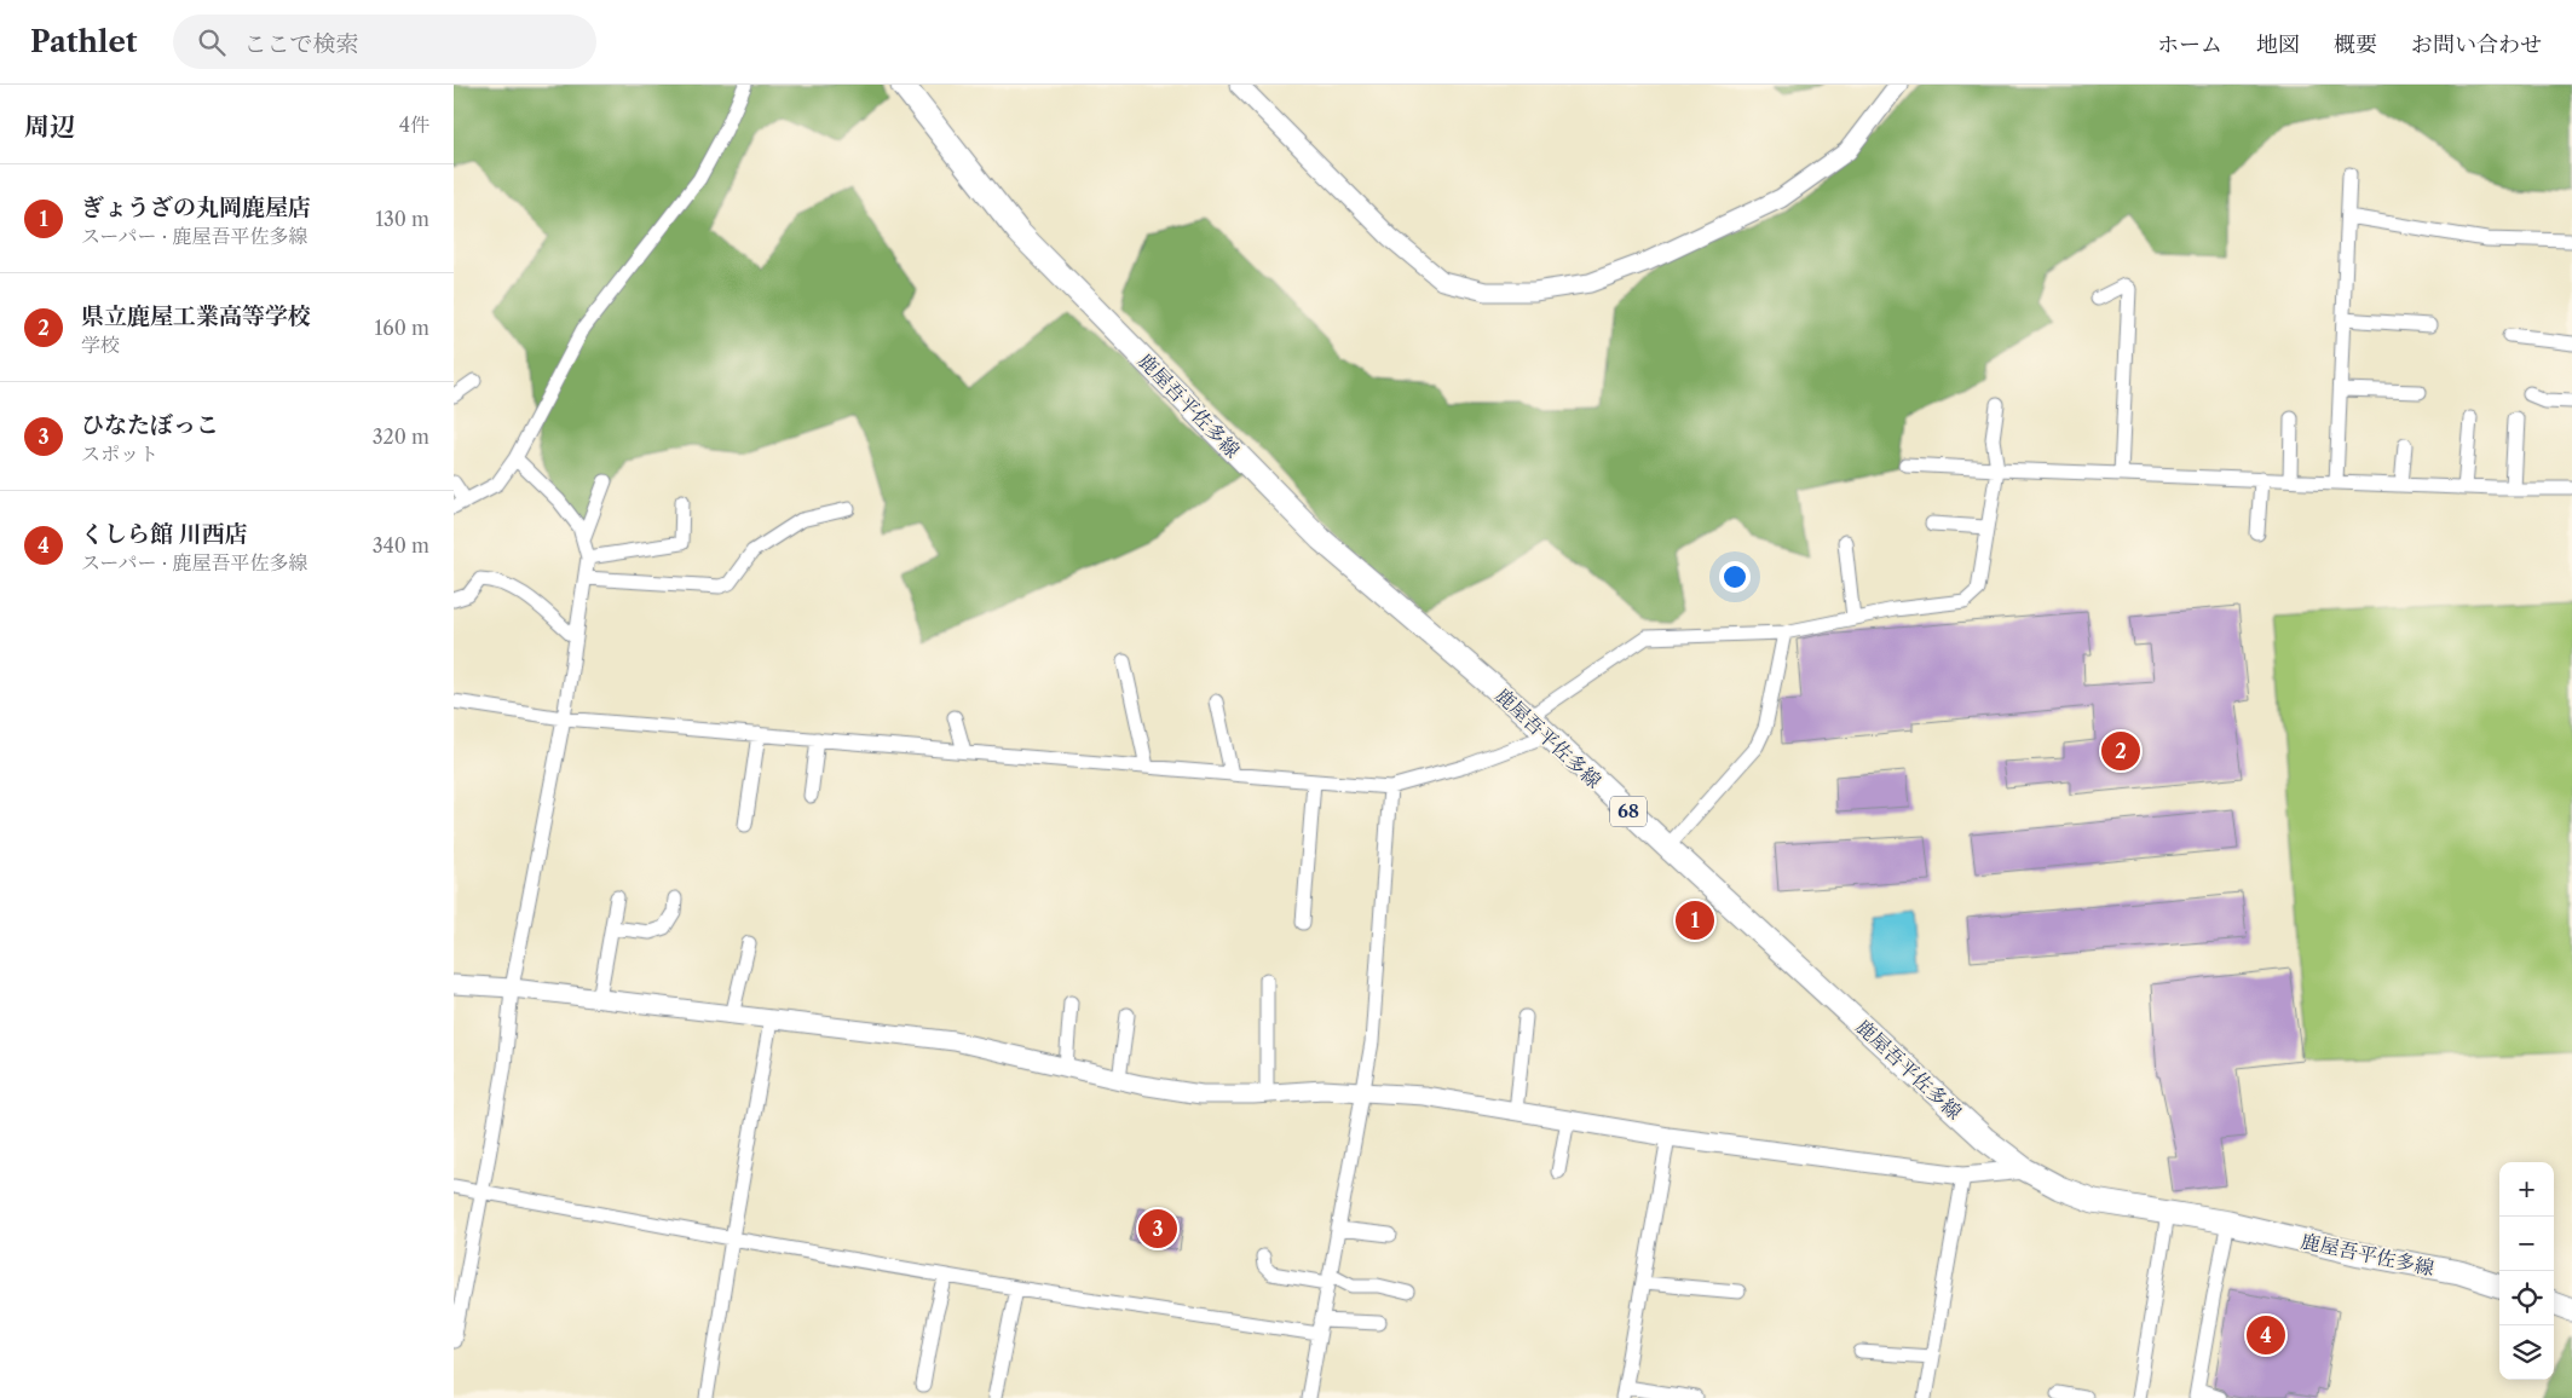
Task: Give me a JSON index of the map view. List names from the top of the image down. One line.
{"streets":{"main road":["鹿屋吾平佐多線","68"]},"page":{"header":"Pathlet","search":"ここで検索","nav":["ホーム","地図","概要","お問い合わせ"],"heading":["周辺","4件"],"list":[{"mark":"1","name":"ぎょうざの丸岡鹿屋店","note":"スーパー · 鹿屋吾平佐多線","value":"130 m"},{"mark":"2","name":"県立鹿屋工業高等学校","note":"学校","value":"160 m"},{"mark":"3","name":"ひなたぼっこ","note":"スポット","value":"320 m"},{"mark":"4","name":"くしら館 川西店","note":"スーパー · 鹿屋吾平佐多線","value":"340 m"}],"pins":["2","1","3","4"],"map_buttons":["+","−"]}}
